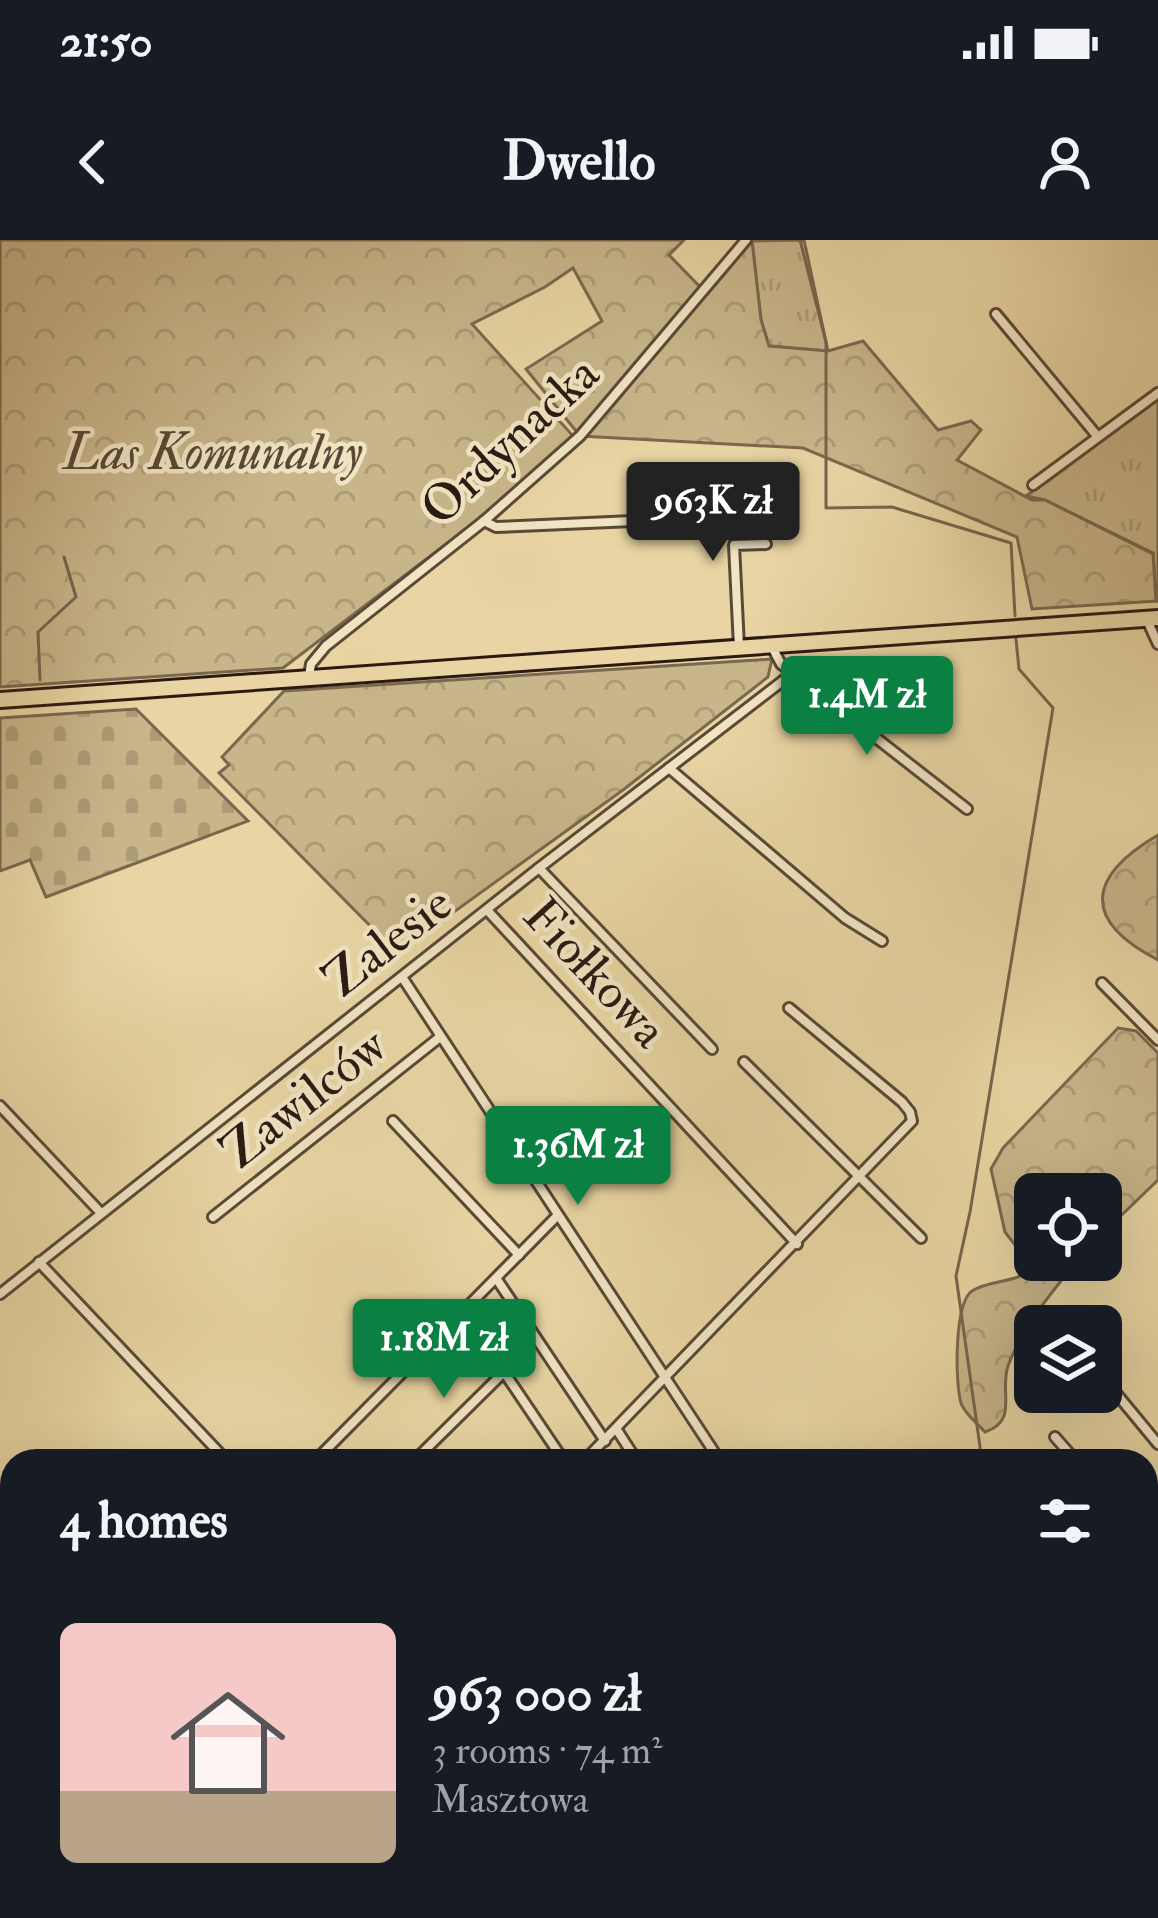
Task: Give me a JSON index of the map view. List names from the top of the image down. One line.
{"streets":{"street":["Ordynacka","Zalesie","Fiołkowa","Zawilców"]},"crossings":[["Zalesie","Fiołkowa"]],"parks":["Las Komunalny"],"page":{"status":"21:50","header":"Dwello","price":["963K zł","1.4M zł","1.36M zł","1.18M zł"],"heading":"4 homes","list":[{"name":"963 000 zł","note":"3 rooms · 74 m² · Masztowa"}]}}
